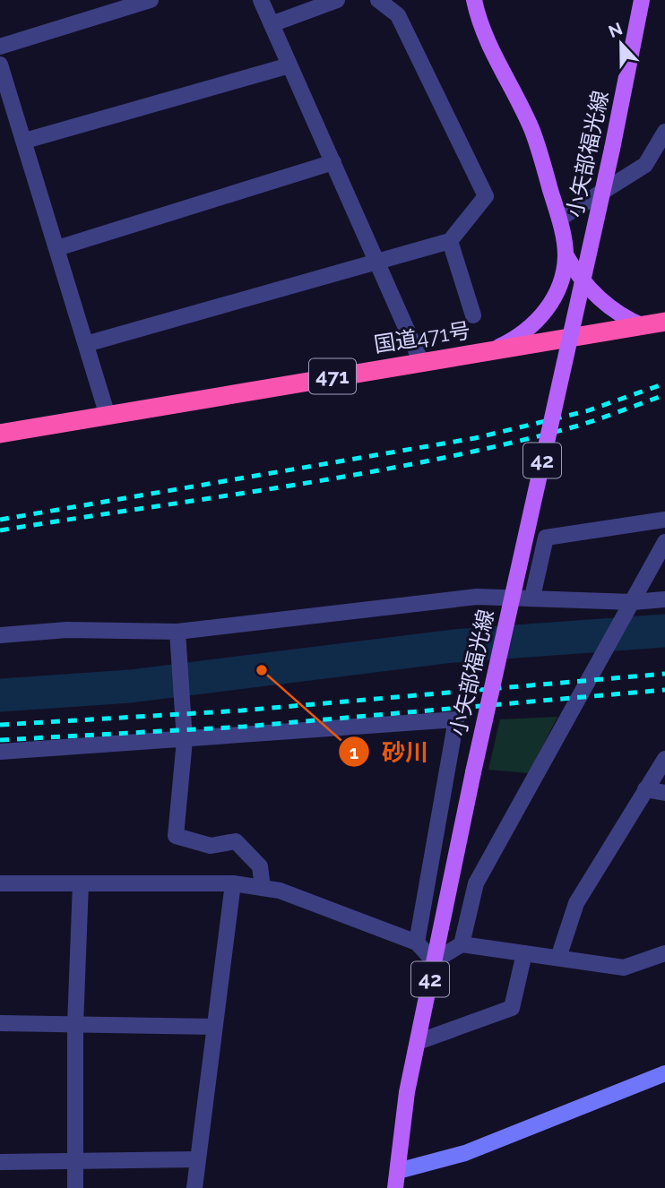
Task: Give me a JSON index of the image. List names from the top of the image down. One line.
{"streets":{"highway":["国道471号","471"],"main road":["小矢部福光線","42"]},"crossings":[["小矢部福光線","国道471号"]],"places":["砂川"],"north":"top"}
